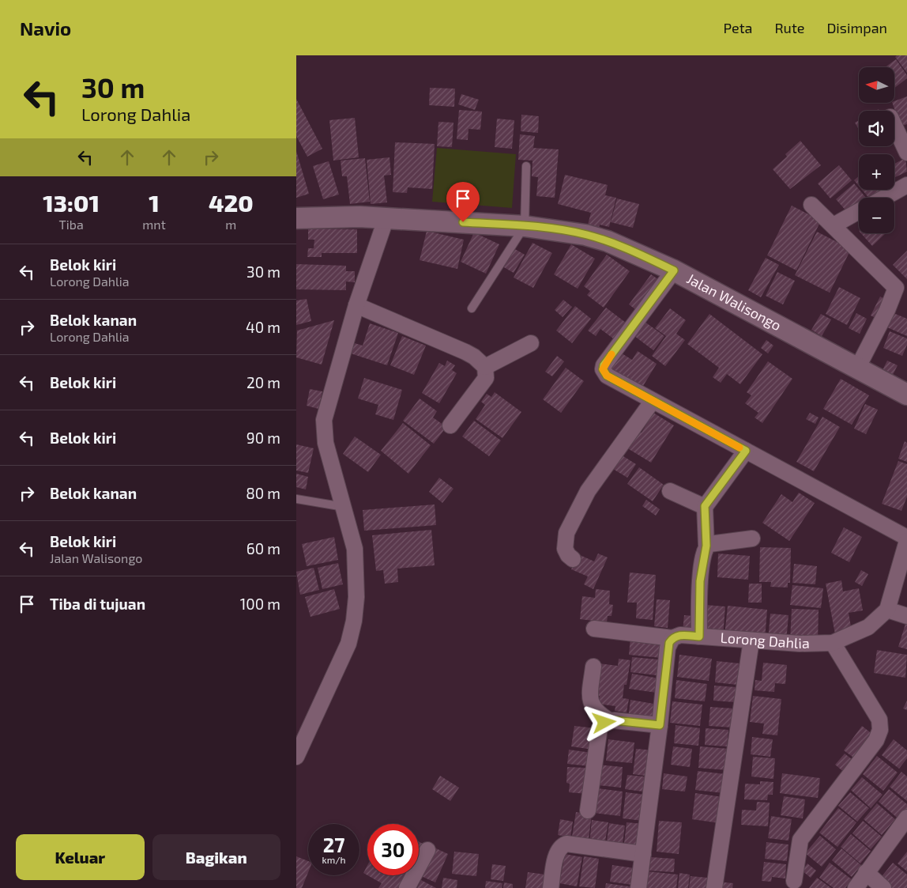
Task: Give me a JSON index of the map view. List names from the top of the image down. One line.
{"streets":{"street":["Jalan Walisongo","Lorong Dahlia"]},"north":"left","page":{"header":"Navio","nav":["Peta","Rute","Disimpan"],"turn":["30 m","Lorong Dahlia"],"map_buttons":["+","−"],"eta":["13:01","Tiba","1","mnt","420","m"],"list":[{"name":"Belok kiri","note":"Lorong Dahlia","value":"30 m"},{"name":"Belok kanan","note":"Lorong Dahlia","value":"40 m"},{"name":"Belok kiri","value":"20 m"},{"name":"Belok kiri","value":"90 m"},{"name":"Belok kanan","value":"80 m"},{"name":"Belok kiri","note":"Jalan Walisongo","value":"60 m"},{"name":"Tiba di tujuan","value":"100 m"}],"speed":"27 km/h","limit":"30","buttons":["Keluar","Bagikan"]}}
